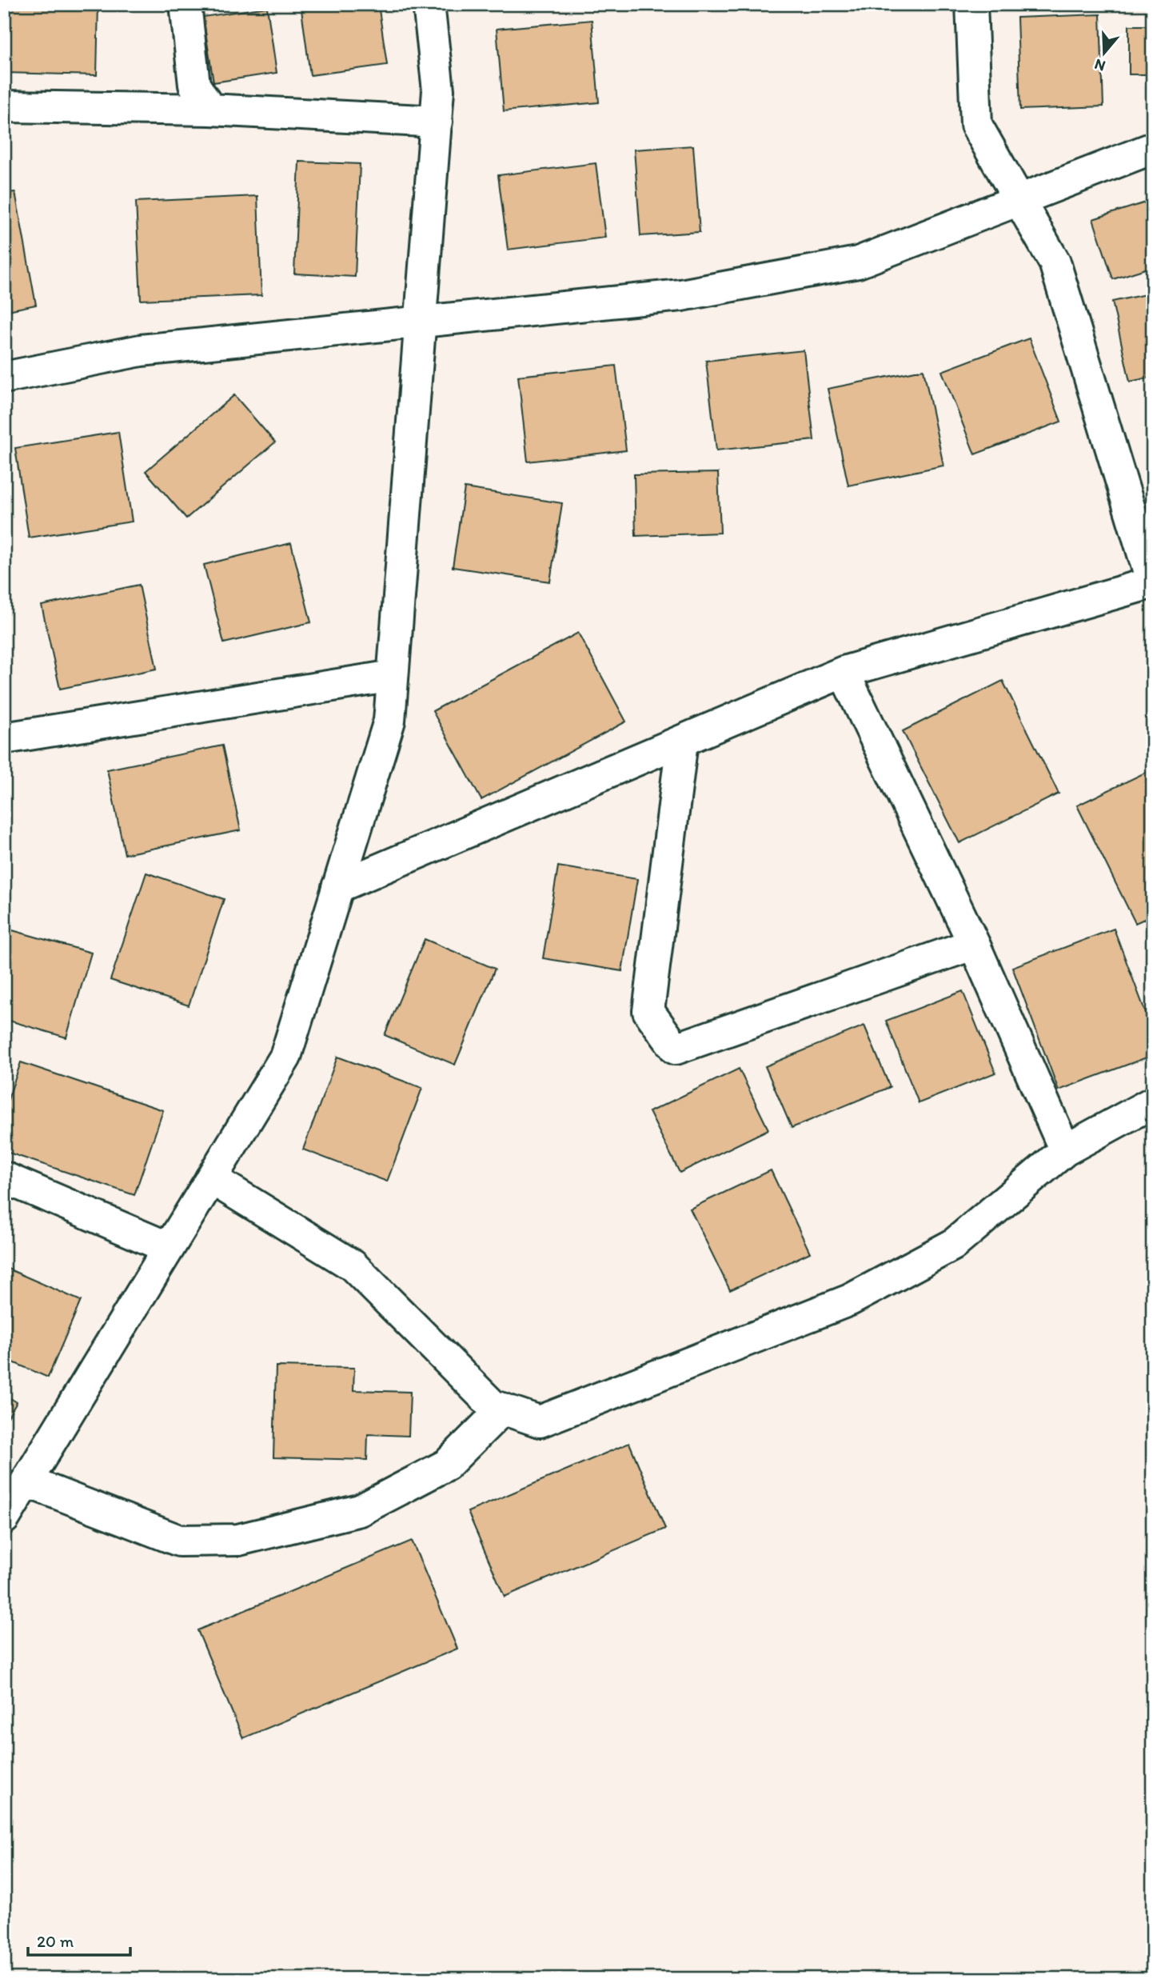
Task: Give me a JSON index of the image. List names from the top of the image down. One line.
{"scale_bar":"20 m","north":"bottom"}
